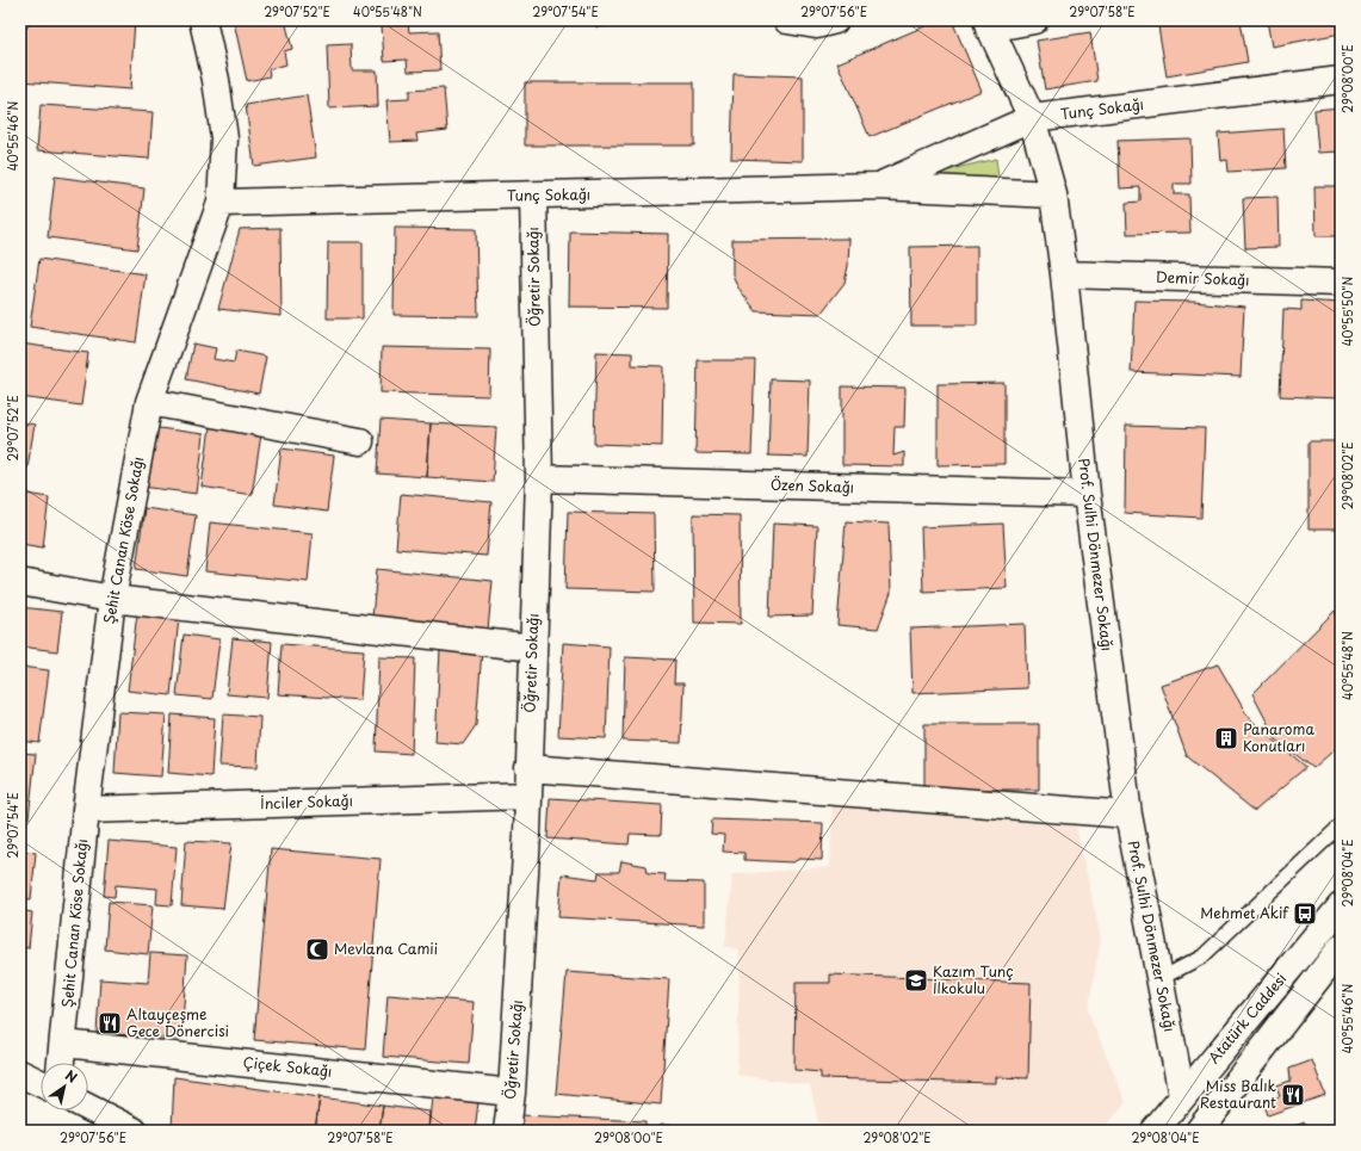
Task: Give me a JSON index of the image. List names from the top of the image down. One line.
{"streets":{"street":["Tunç Sokağı","Öğretir Sokağı","Demir Sokağı","Özen Sokağı","Şehit Canan Köse Sokağı","Prof. Sulhi Dönmezer Sokağı","İnciler Sokağı","Atatürk Caddesi","Çiçek Sokağı"]},"crossings":[["Tunç Sokağı","Öğretir Sokağı"],["Tunç Sokağı","Şehit Canan Köse Sokağı"],["Tunç Sokağı","Prof. Sulhi Dönmezer Sokağı"],["Öğretir Sokağı","Özen Sokağı"],["Öğretir Sokağı","İnciler Sokağı"],["Öğretir Sokağı","Çiçek Sokağı"],["Demir Sokağı","Prof. Sulhi Dönmezer Sokağı"],["Özen Sokağı","Prof. Sulhi Dönmezer Sokağı"],["Şehit Canan Köse Sokağı","İnciler Sokağı"],["Şehit Canan Köse Sokağı","Çiçek Sokağı"],["Prof. Sulhi Dönmezer Sokağı","Atatürk Caddesi"]],"places":{"building":["Panaroma Konutları"],"bus stop":["Mehmet Akif"],"mosque":["Mevlana Camii"],"school or university":["Kazım Tunç İlkokulu"],"restaurant":["Altayçeşme Gece Dönercisi","Miss Balık Restaurant"]},"north":"top right","coordinates":["29°07'52\"E","40°55'48\"N","29°07'54\"E","29°07'56\"E","29°07'58\"E","29°08'00\"E","40°55'46\"N","40°55'50\"N","29°08'02\"E","29°08'04\"E"]}
